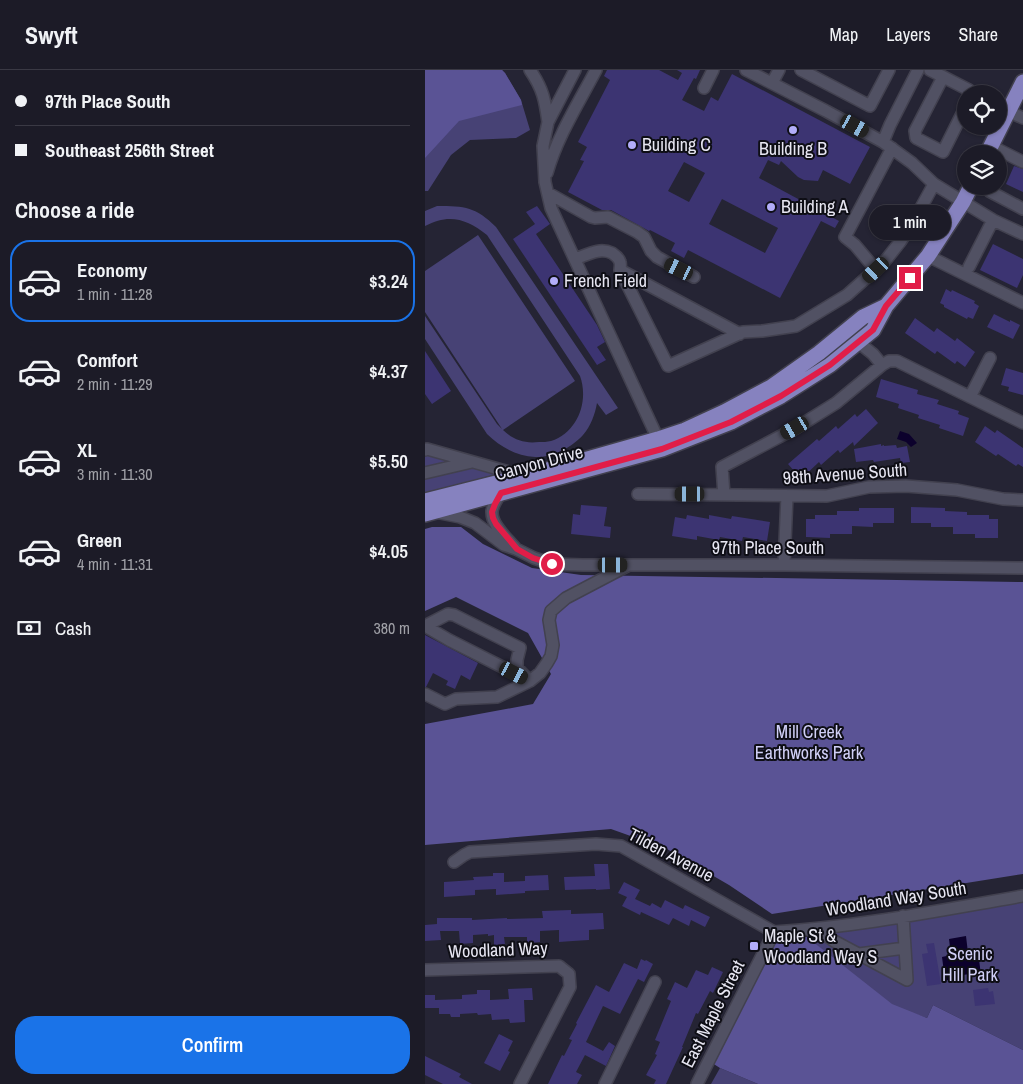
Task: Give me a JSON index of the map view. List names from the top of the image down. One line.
{"streets":{"main road":["Canyon Drive"],"street":["98th Avenue South","97th Place South","Tilden Avenue","Woodland Way South","Woodland Way","East Maple Street"]},"crossings":[["Canyon Drive","97th Place South"],["Tilden Avenue","Woodland Way South"],["Tilden Avenue","East Maple Street"],["Woodland Way South","East Maple Street"]],"parks":["Mill Creek Earthworks Park","Scenic Hill Park"],"places":{"other":["Building B","Building C","Building A","French Field"],"transit":["Maple St & Woodland Way S"]},"page":{"header":"Swyft","nav":["Map","Layers","Share"],"banner":["97th Place South","Southeast 256th Street"],"heading":"Choose a ride","bubble":"1 min","list":[{"name":"Economy","note":"1 min · 11:28","value":"$3.24"},{"name":"Comfort","note":"2 min · 11:29","value":"$4.37"},{"name":"XL","note":"3 min · 11:30","value":"$5.50"},{"name":"Green","note":"4 min · 11:31","value":"$4.05"}],"pay":["Cash","380 m"],"buttons":"Confirm"}}
